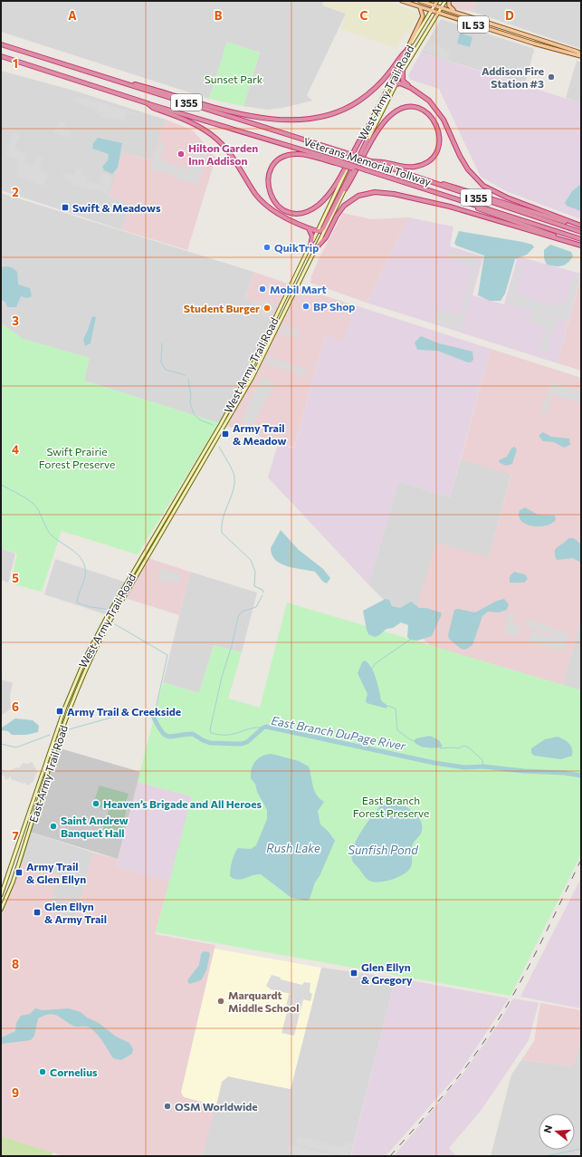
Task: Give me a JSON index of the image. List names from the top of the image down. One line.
{"streets":{"highway":["I 355","Veterans Memorial Tollway"],"main road":["IL 53","West Army Trail Road","East Army Trail Road"]},"crossings":[["IL 53","West Army Trail Road"],["West Army Trail Road","East Army Trail Road"],["I 355","Veterans Memorial Tollway"]],"water":["East Branch DuPage River","Rush Lake","Sunfish Pond"],"parks":["Sunset Park","Swift Prairie Forest Preserve","East Branch Forest Preserve"],"places":{"other":["Addison Fire Station #3","Hilton Garden Inn Addison","QuikTrip","Mobil Mart","BP Shop","Student Burger","Heaven’s Brigade and All Heroes","Saint Andrew Banquet Hall","Marquardt Middle School","Cornelius","OSM Worldwide"],"transit":["Swift & Meadows","Army Trail & Meadow","Army Trail & Creekside","Army Trail & Glen Ellyn","Glen Ellyn & Army Trail","Glen Ellyn & Gregory"]},"north":"left","grid":{"columns":["A","B","C","D"],"rows":["1","2","3","4","5","6","7","8","9"]}}
